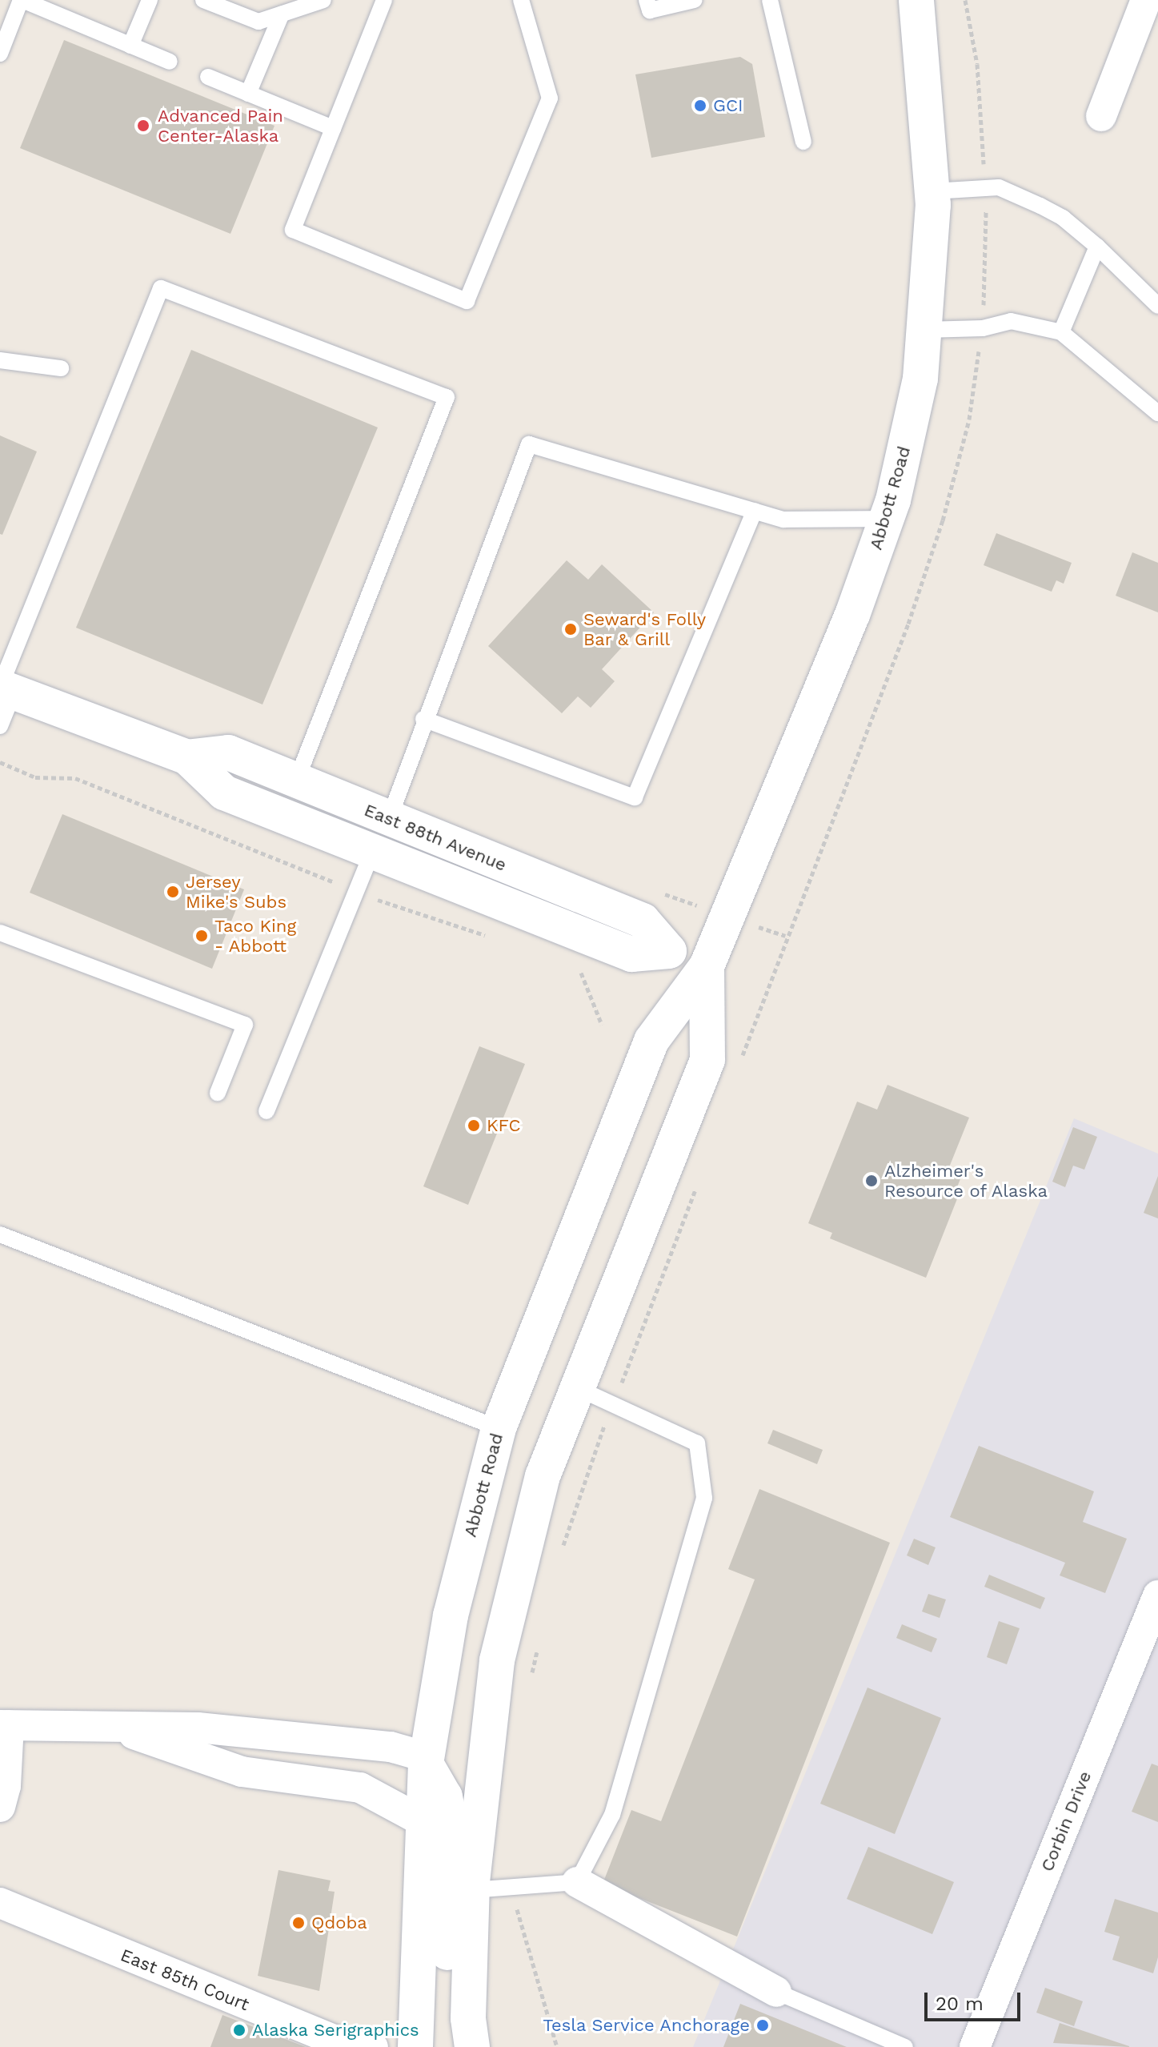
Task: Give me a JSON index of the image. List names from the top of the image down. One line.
{"streets":{"main road":["Abbott Road","East 88th Avenue"],"street":["Corbin Drive","East 85th Court"]},"crossings":[["Abbott Road","East 88th Avenue"]],"places":["GCI","Advanced Pain Center-Alaska","Seward's Folly Bar & Grill","Jersey Mike's Subs","Taco King - Abbott","KFC","Alzheimer's Resource of Alaska","Qdoba","Tesla Service Anchorage","Alaska Serigraphics"],"scale_bar":"20 m"}
